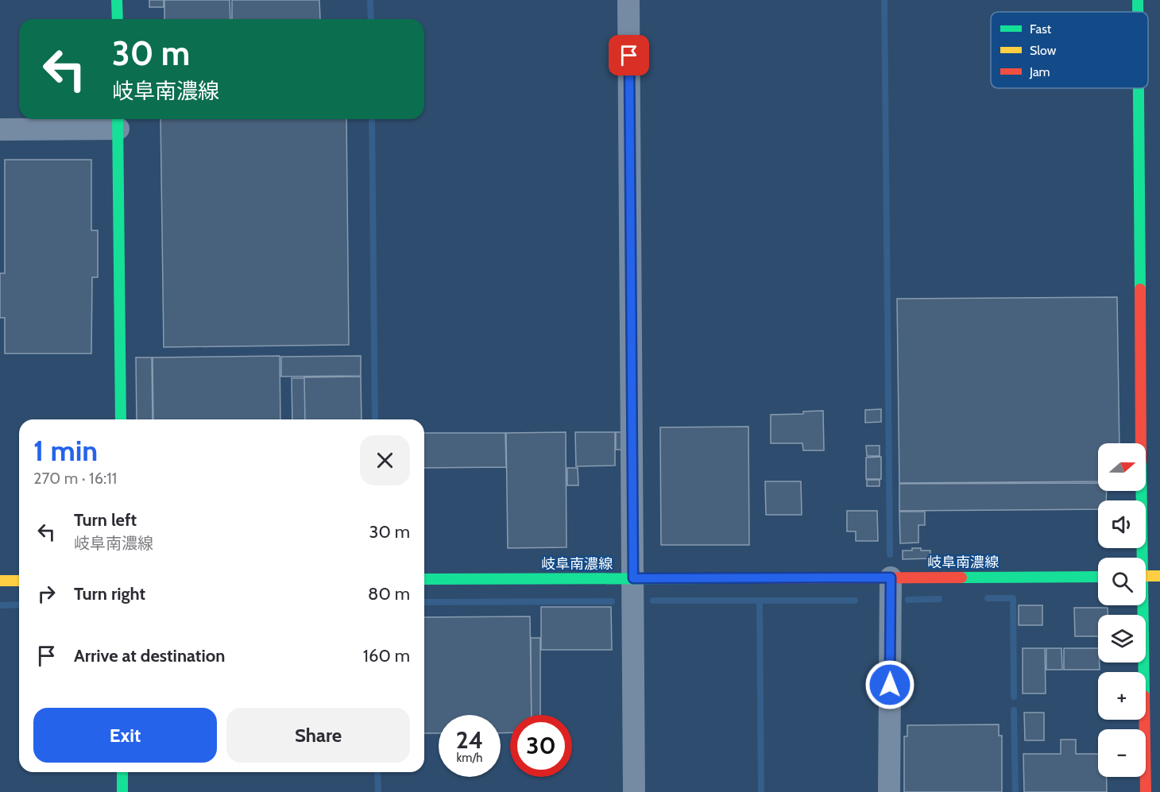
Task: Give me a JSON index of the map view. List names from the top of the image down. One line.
{"streets":{"street":["岐阜南濃線"]},"legend":["Fast","Slow","Jam"],"north":"right","page":{"turn":["30 m","岐阜南濃線"],"heading":["1 min","270 m · 16:11"],"map_buttons":["+","−"],"list":[{"name":"Turn left","note":"岐阜南濃線","value":"30 m"},{"name":"Turn right","value":"80 m"},{"name":"Arrive at destination","value":"160 m"}],"buttons":["Exit","Share"],"speed":"24 km/h","limit":"30"}}
